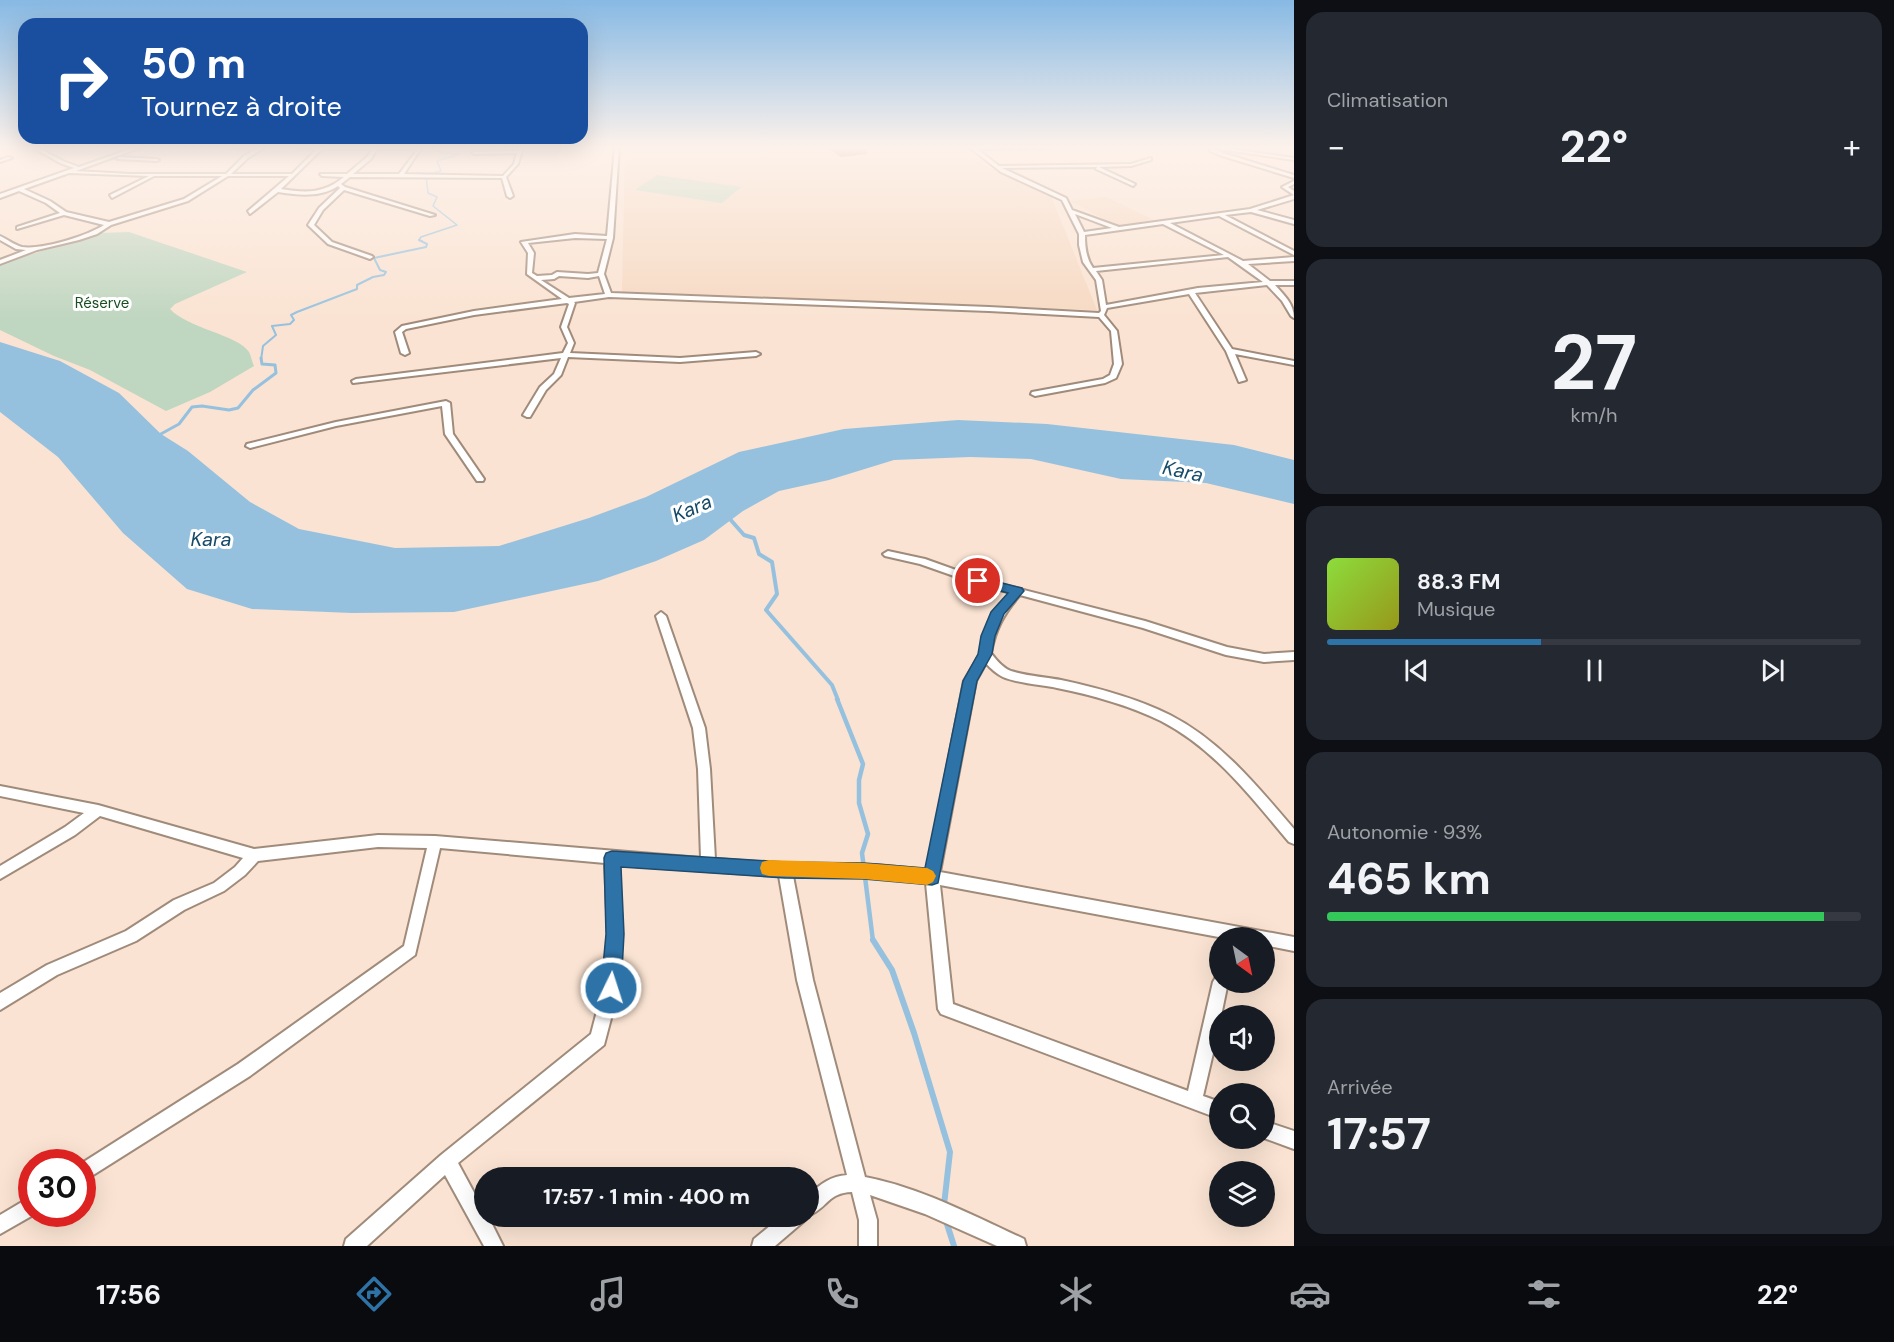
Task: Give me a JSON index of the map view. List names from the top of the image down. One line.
{"water":["Kara"],"parks":["Réserve"],"north":"bottom right","page":{"tile":["Climatisation",["27","km/h"],["Autonomie · 93%","465 km"],["Arrivée","17:57"]],"turn":["50 m","Tournez à droite"],"heat":["−","22°","+"],"song":["88.3 FM","Musique"],"limit":"30","trip":"17:57 · 1 min · 400 m","tabs":["17:56","22°"]}}
